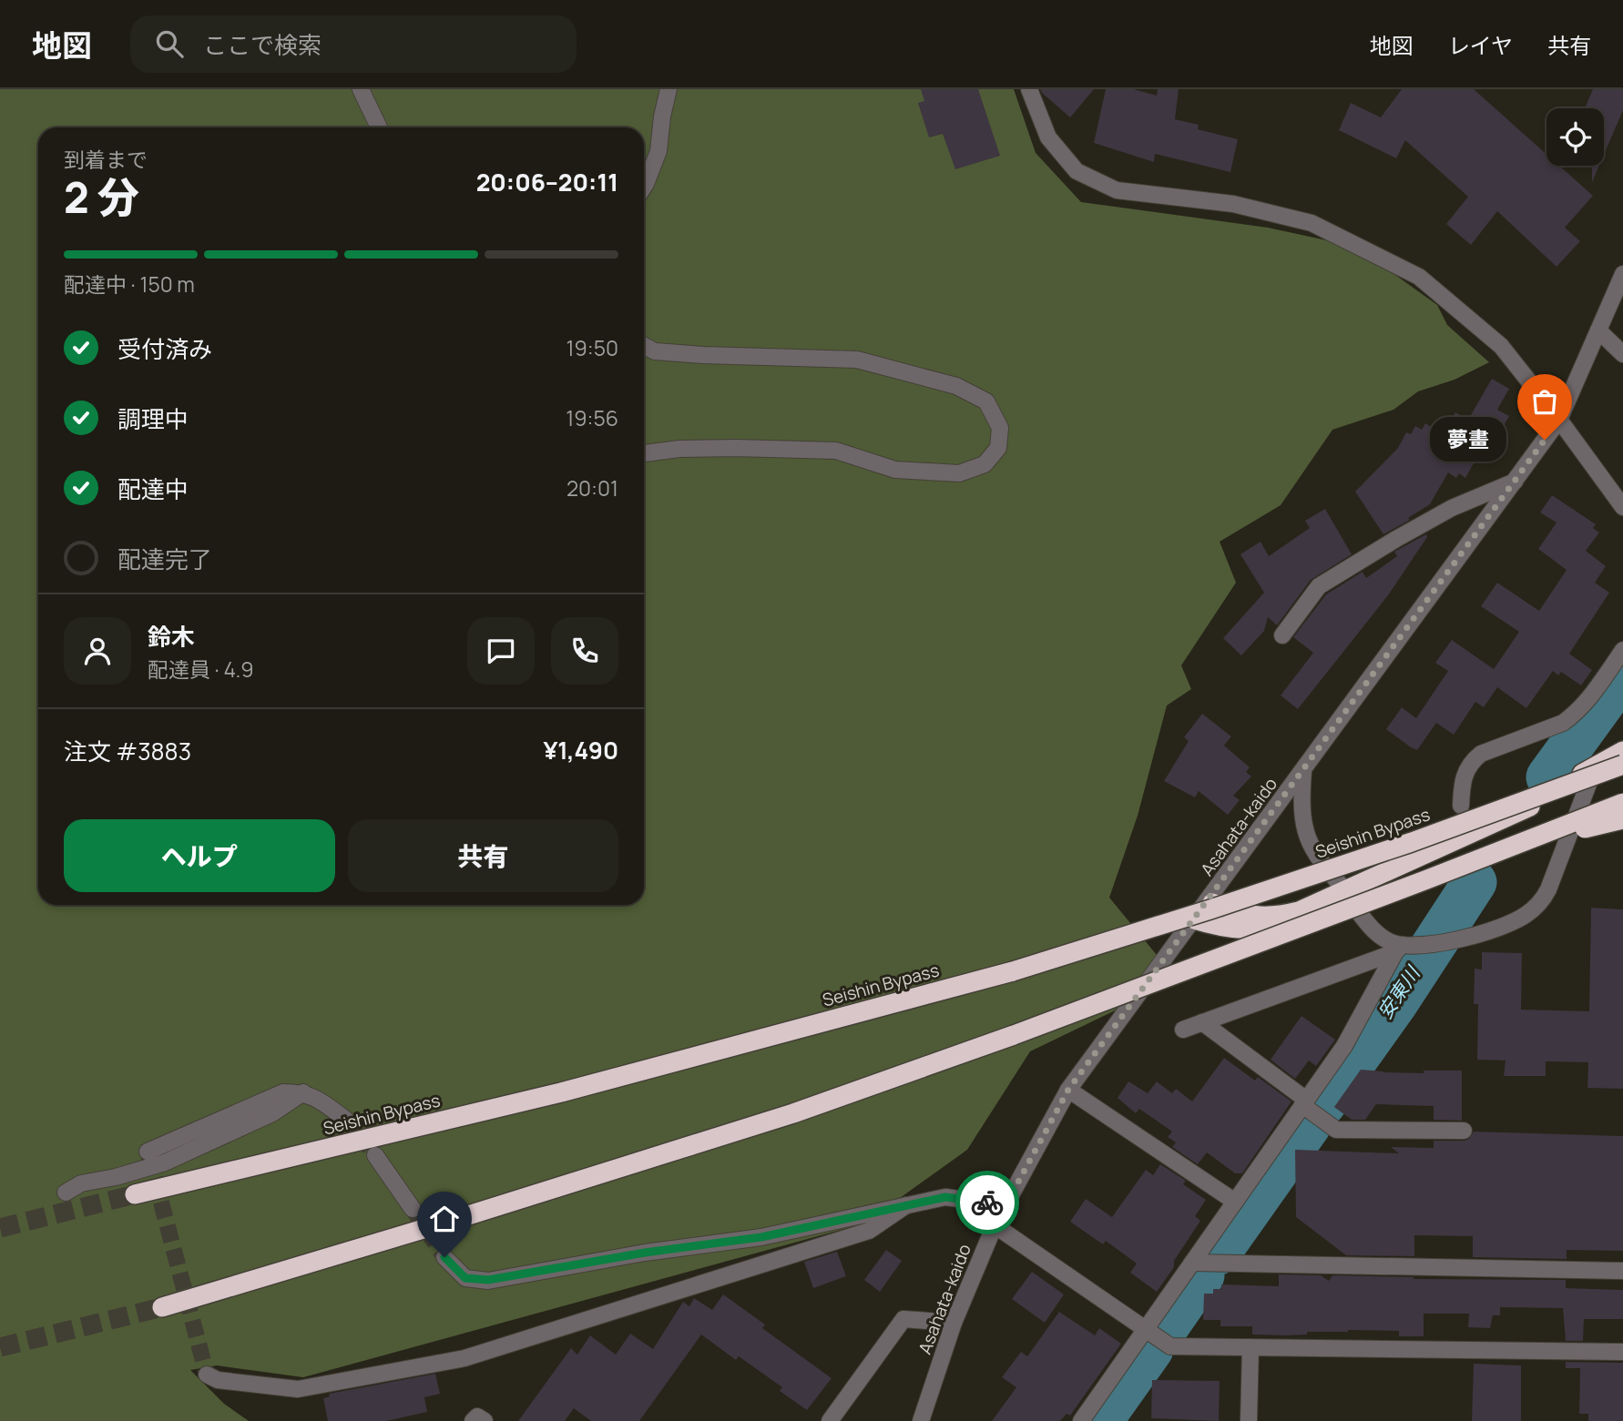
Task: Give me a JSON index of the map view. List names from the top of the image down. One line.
{"streets":{"highway":["Seishin Bypass"],"street":["Asahata-kaido"]},"water":["安東川"],"places":["夢畫"],"page":{"header":"地図","search":"ここで検索","nav":["地図","レイヤ","共有"],"heading":["2 分","到着まで","20:06–20:11"],"panel":["鈴木","配達員 · 4.9","注文 #3883","¥1,490"],"bar":"配達中 · 150 m","list":[["受付済み","19:50"],["調理中","19:56"],["配達中","20:01"],"配達完了"],"bubble":"夢畫","buttons":["ヘルプ","共有"]}}
